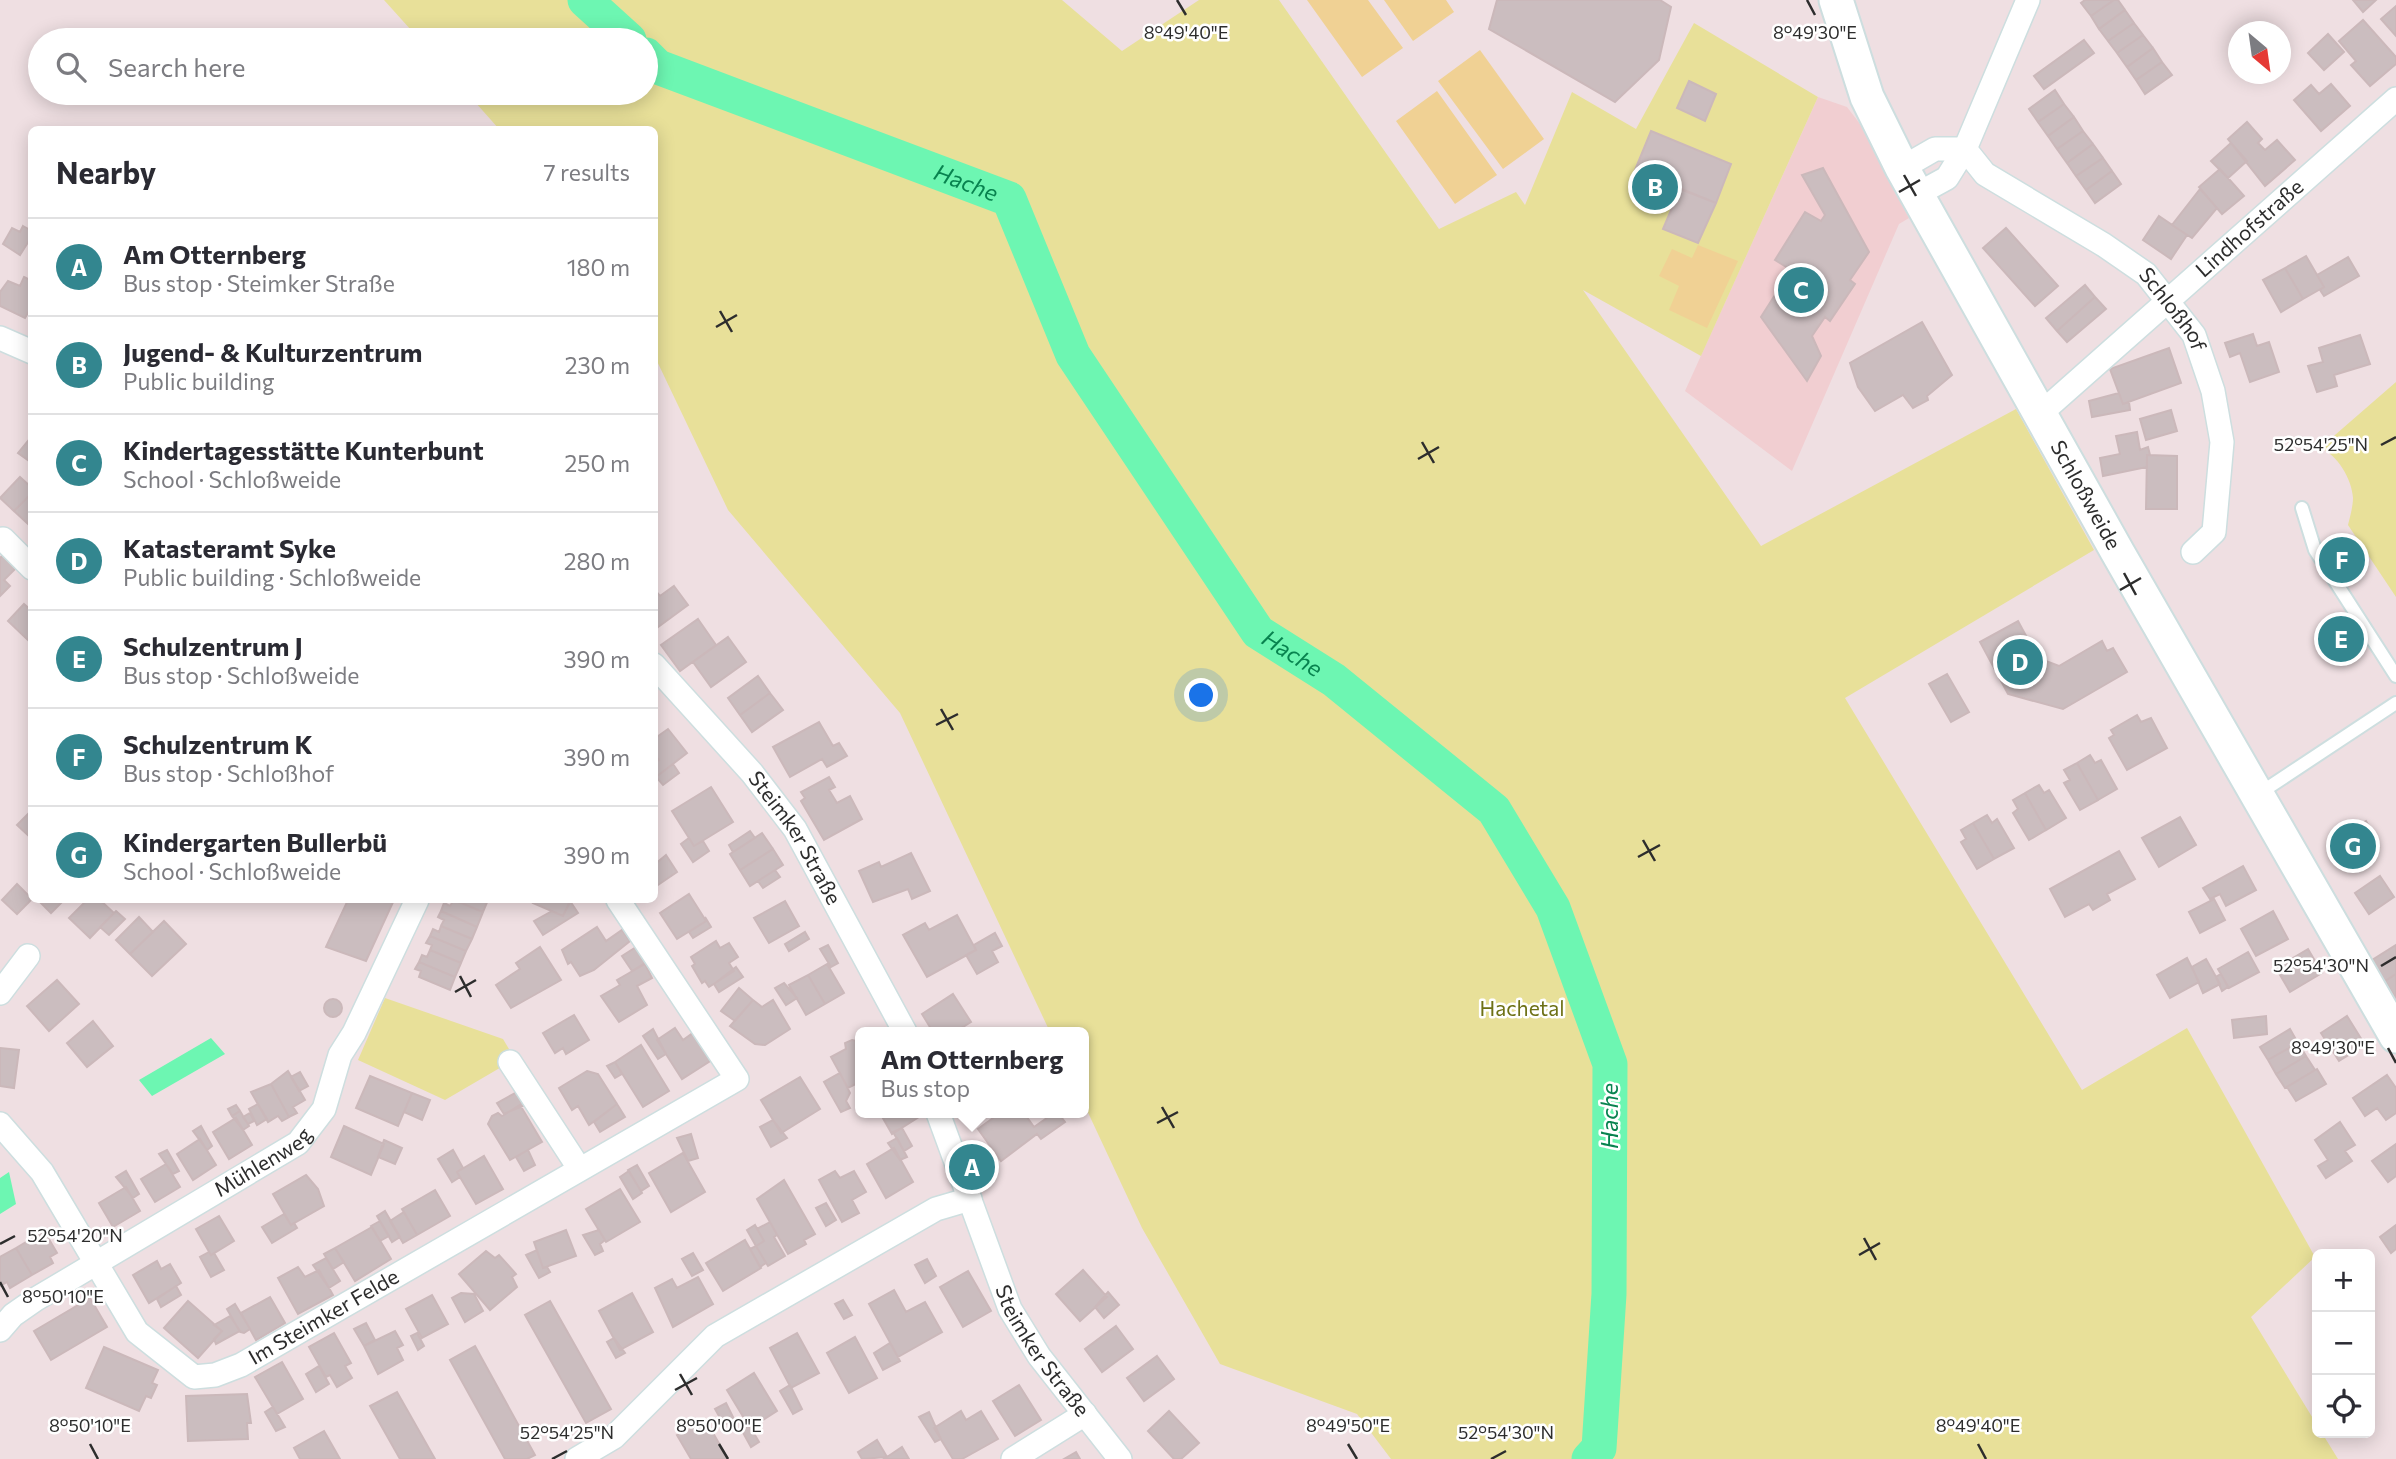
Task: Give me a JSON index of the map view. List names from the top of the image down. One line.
{"streets":{"street":["Lindhofstraße","Schloßhof","Schloßweide","Steimker Straße","Mühlenweg","Im Steimker Felde"]},"crossings":[["Lindhofstraße","Schloßhof"],["Lindhofstraße","Schloßweide"],["Mühlenweg","Im Steimker Felde"]],"water":["Hache"],"parks":["Hachetal"],"north":"bottom right","page":{"search":"Search here","heading":["Nearby","7 results"],"pins":["B","C","F","E","D","G","A"],"list":[{"mark":"A","name":"Am Otternberg","note":"Bus stop · Steimker Straße","value":"180 m"},{"mark":"B","name":"Jugend- & Kulturzentrum","note":"Public building","value":"230 m"},{"mark":"C","name":"Kindertagesstätte Kunterbunt","note":"School · Schloßweide","value":"250 m"},{"mark":"D","name":"Katasteramt Syke","note":"Public building · Schloßweide","value":"280 m"},{"mark":"E","name":"Schulzentrum J","note":"Bus stop · Schloßweide","value":"390 m"},{"mark":"F","name":"Schulzentrum K","note":"Bus stop · Schloßhof","value":"390 m"},{"mark":"G","name":"Kindergarten Bullerbü","note":"School · Schloßweide","value":"390 m"}],"popup":["Am Otternberg","Bus stop"],"map_buttons":["+","−"]},"coordinates":["8°49'40\"E","8°49'30\"E","52°54'25\"N","52°54'30\"N","52°54'20\"N","8°50'10\"E","8°50'00\"E","8°49'50\"E"]}
